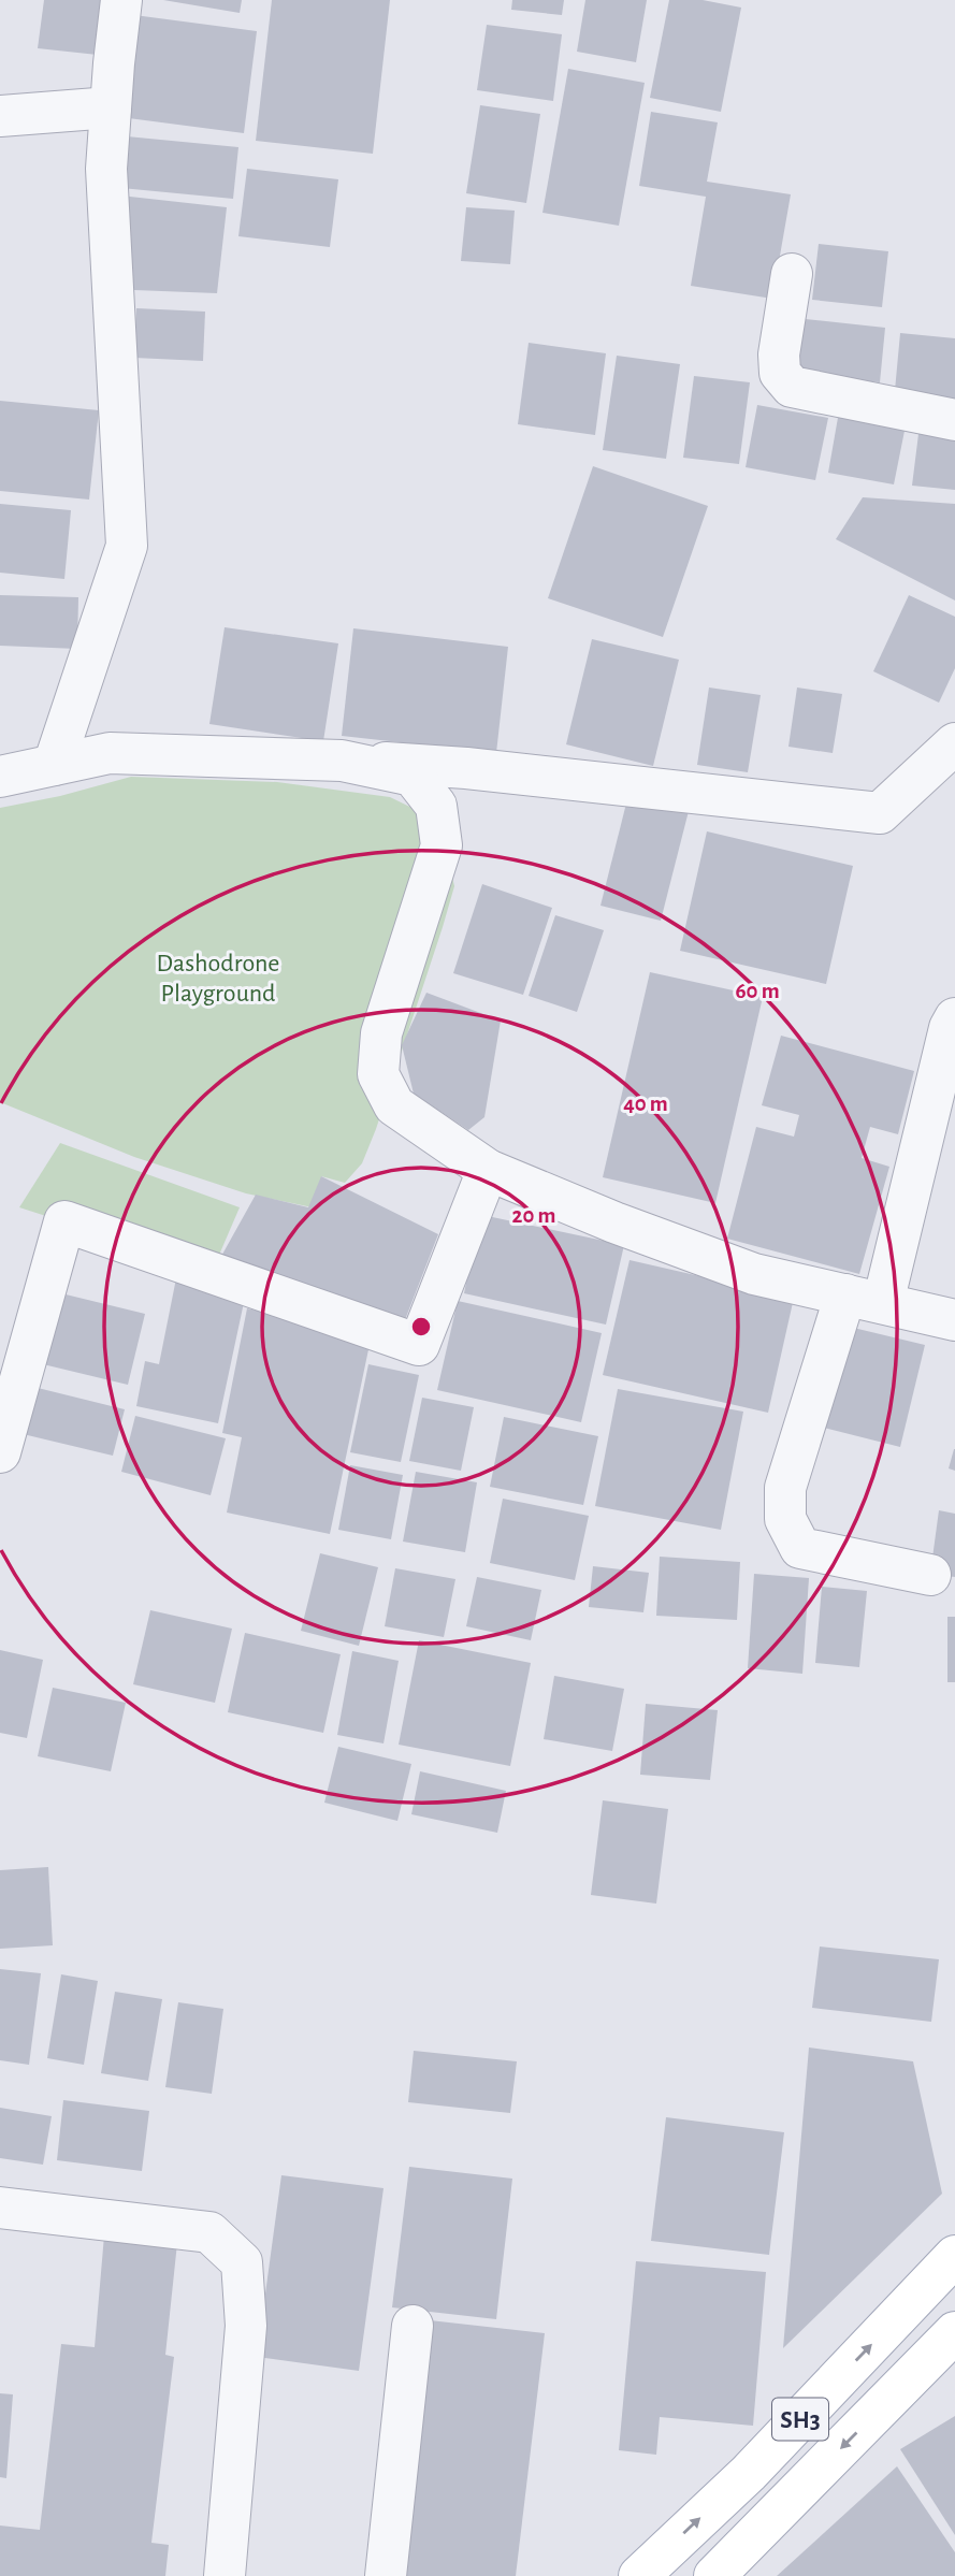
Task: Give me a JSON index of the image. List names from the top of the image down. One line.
{"streets":{"main road":["SH3"]},"parks":["Dashodrone Playground"],"rings":["60 m","40 m","20 m"]}
